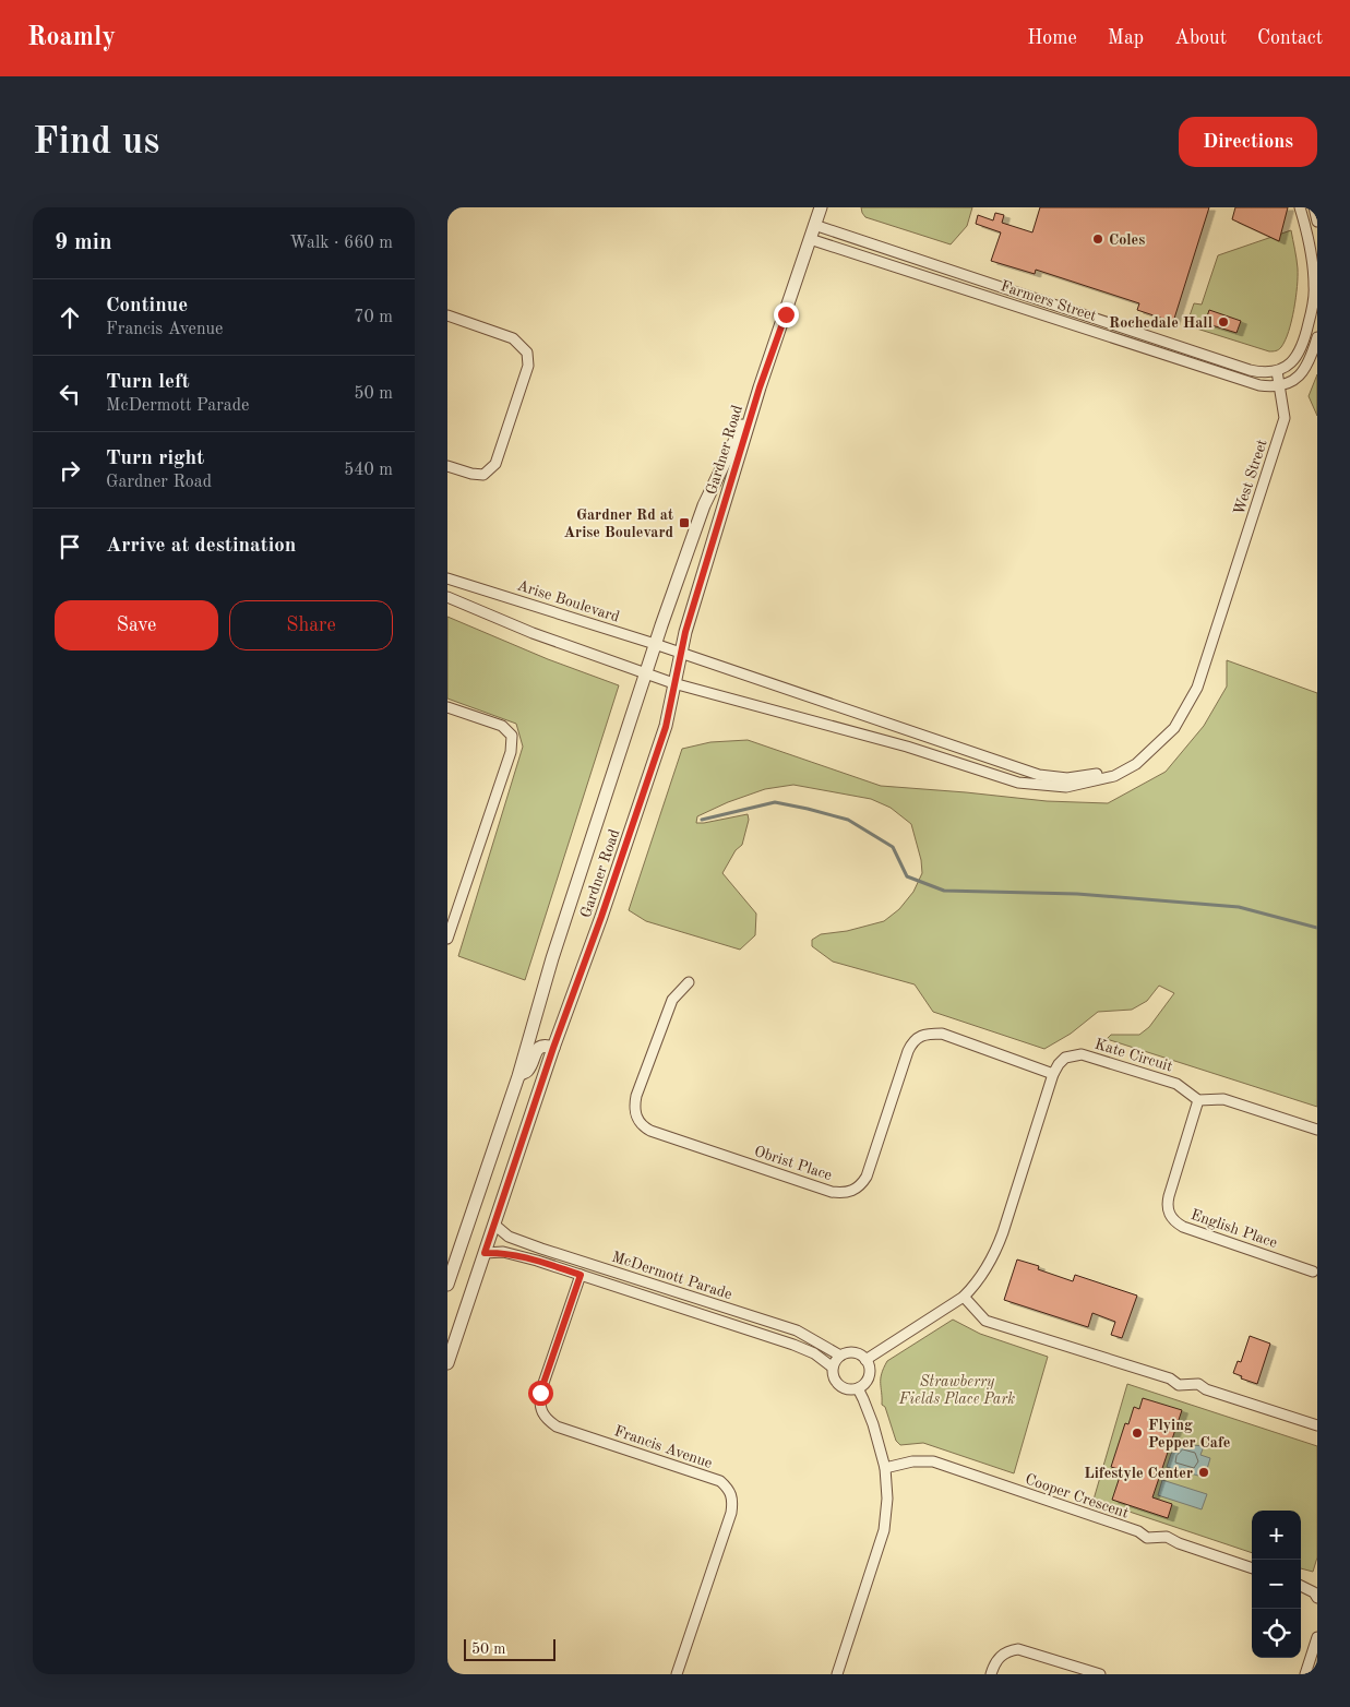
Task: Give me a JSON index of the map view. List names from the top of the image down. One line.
{"streets":{"street":["Farmers Street","Gardner Road","West Street","Arise Boulevard","Kate Circuit","Obrist Place","English Place","McDermott Parade","Francis Avenue","Cooper Crescent"]},"crossings":[["Farmers Street","Gardner Road"],["Farmers Street","West Street"],["Gardner Road","Arise Boulevard"],["Gardner Road","McDermott Parade"],["West Street","Arise Boulevard"],["Kate Circuit","Obrist Place"],["Kate Circuit","English Place"],["Kate Circuit","McDermott Parade"],["McDermott Parade","Francis Avenue"]],"parks":["Strawberry Fields Place Park"],"places":{"other":["Coles","Rochedale Hall","Flying Pepper Cafe","Lifestyle Center"],"transit":["Gardner Rd at Arise Boulevard"]},"scale_bar":"50 m","page":{"header":"Roamly","nav":["Home","Map","About","Contact"],"buttons":["Directions",["Save","Share"]],"title":"Find us","heading":["9 min","Walk · 660 m"],"list":[["Continue","Francis Avenue","70 m"],["Turn left","McDermott Parade","50 m"],["Turn right","Gardner Road","540 m"],"Arrive at destination"],"map_buttons":["+","−"],"scale":"50 m"}}
